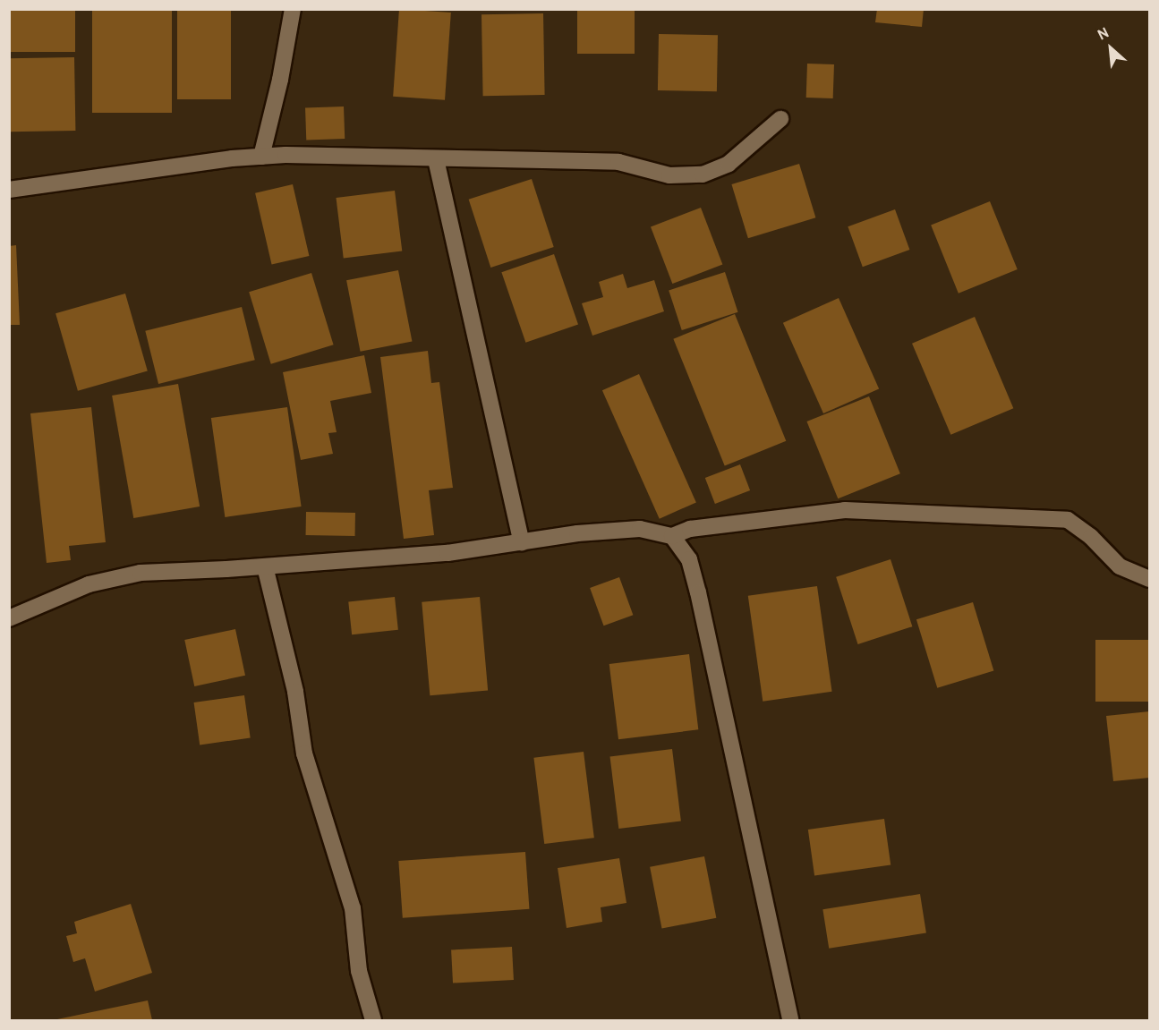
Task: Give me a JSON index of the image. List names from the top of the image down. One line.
{"north":"top left"}
